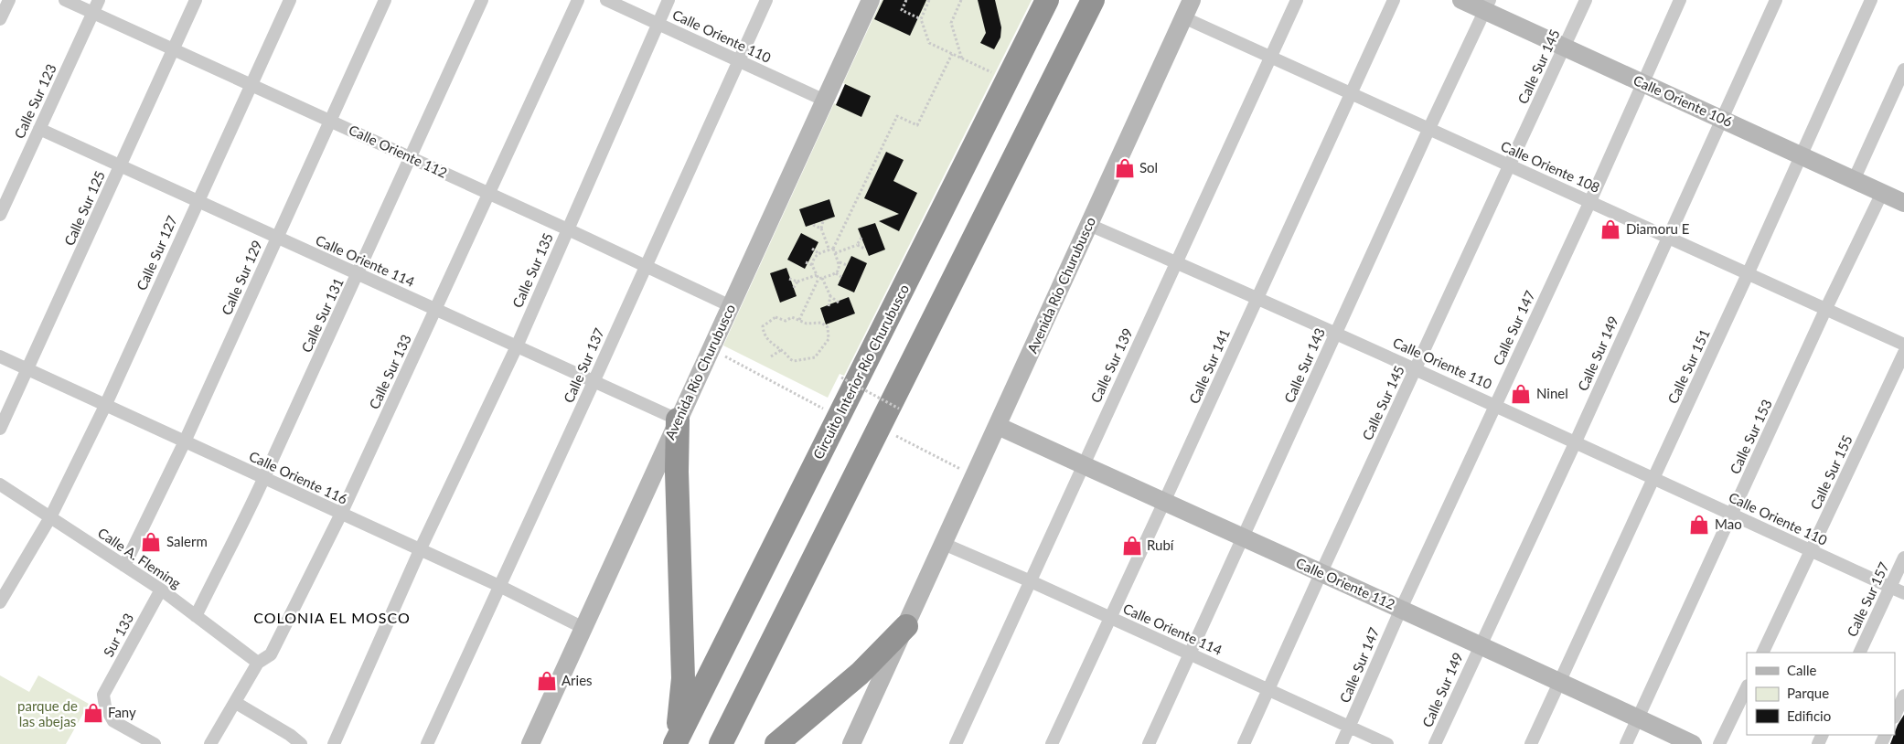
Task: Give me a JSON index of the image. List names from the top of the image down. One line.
{"streets":{"highway":["Circuito Interior Río Churubusco"],"main road":["Calle Oriente 106","Calle Oriente 112","Avenida Río Churubusco"],"street":["Calle Oriente 110","Calle Sur 145","Calle Sur 123","Calle Oriente 108","Calle Sur 125","Calle Sur 127","Calle Oriente 114","Calle Sur 135","Calle Sur 129","Calle Sur 131","Calle Sur 147","Calle Sur 149","Calle Sur 137","Calle Sur 139","Calle Sur 143","Calle Sur 141","Calle Sur 151","Calle Sur 133","Calle Sur 153","Calle Sur 155","Calle Oriente 116","Calle A. Fleming","Calle Sur 157","Sur 133"]},"crossings":[["Calle Oriente 110","Calle Sur 145"],["Calle Oriente 110","Calle Sur 135"],["Calle Oriente 110","Avenida Río Churubusco"],["Calle Oriente 110","Calle Sur 147"],["Calle Oriente 110","Calle Sur 149"],["Calle Oriente 110","Calle Sur 137"],["Calle Oriente 110","Calle Sur 139"],["Calle Oriente 110","Calle Sur 143"],["Calle Oriente 110","Calle Sur 141"],["Calle Oriente 110","Calle Sur 151"],["Calle Oriente 110","Calle Sur 153"],["Calle Oriente 110","Calle Sur 155"],["Calle Oriente 110","Calle Sur 157"],["Calle Sur 145","Calle Oriente 106"],["Calle Sur 145","Calle Oriente 112"],["Calle Sur 145","Calle Oriente 108"],["Calle Sur 145","Calle Oriente 114"],["Calle Sur 123","Calle Oriente 112"],["Calle Sur 123","Calle Oriente 114"],["Calle Oriente 106","Calle Sur 147"],["Calle Oriente 106","Calle Sur 149"],["Calle Oriente 106","Calle Sur 143"],["Calle Oriente 106","Calle Sur 151"],["Calle Oriente 106","Calle Sur 153"],["Calle Oriente 112","Calle Sur 125"],["Calle Oriente 112","Calle Sur 127"],["Calle Oriente 112","Calle Sur 135"],["Calle Oriente 112","Calle Sur 129"],["Calle Oriente 112","Avenida Río Churubusco"],["Calle Oriente 112","Calle Sur 131"],["Calle Oriente 112","Calle Sur 147"],["Calle Oriente 112","Calle Sur 149"],["Calle Oriente 112","Calle Sur 137"],["Calle Oriente 112","Calle Sur 139"],["Calle Oriente 112","Calle Sur 143"],["Calle Oriente 112","Calle Sur 141"],["Calle Oriente 112","Calle Sur 151"],["Calle Oriente 112","Calle Sur 133"],["Calle Oriente 112","Calle Sur 153"],["Calle Oriente 108","Avenida Río Churubusco"],["Calle Oriente 108","Calle Sur 147"],["Calle Oriente 108","Calle Sur 149"],["Calle Oriente 108","Calle Sur 139"],["Calle Oriente 108","Calle Sur 143"],["Calle Oriente 108","Calle Sur 141"],["Calle Oriente 108","Calle Sur 151"],["Calle Oriente 108","Calle Sur 153"],["Calle Sur 125","Calle Oriente 114"],["Calle Sur 125","Calle Oriente 116"],["Calle Sur 127","Calle Oriente 114"],["Calle Sur 127","Calle Oriente 116"],["Calle Sur 127","Calle A. Fleming"],["Calle Oriente 114","Calle Sur 135"],["Calle Oriente 114","Calle Sur 129"],["Calle Oriente 114","Avenida Río Churubusco"],["Calle Oriente 114","Calle Sur 131"],["Calle Oriente 114","Calle Sur 147"],["Calle Oriente 114","Calle Sur 137"],["Calle Oriente 114","Calle Sur 139"],["Calle Oriente 114","Calle Sur 143"],["Calle Oriente 114","Calle Sur 141"],["Calle Oriente 114","Calle Sur 133"],["Calle Sur 135","Calle Oriente 116"],["Calle Sur 129","Calle Oriente 116"],["Calle Sur 129","Calle A. Fleming"],["Avenida Río Churubusco","Calle Oriente 116"],["Calle Sur 131","Calle Oriente 116"],["Calle Sur 131","Calle A. Fleming"],["Calle Sur 137","Calle Oriente 116"],["Calle Sur 133","Calle Oriente 116"],["Calle Sur 133","Calle A. Fleming"],["Calle A. Fleming","Sur 133"]],"districts":["COLONIA EL MOSCO"],"parks":["parque de las abejas"],"places":{"shop":["Sol","Diamoru E","Ninel","Mao","Salerm","Rubí","Aries","Fany"]},"legend":["Calle","Parque","Edificio"]}
